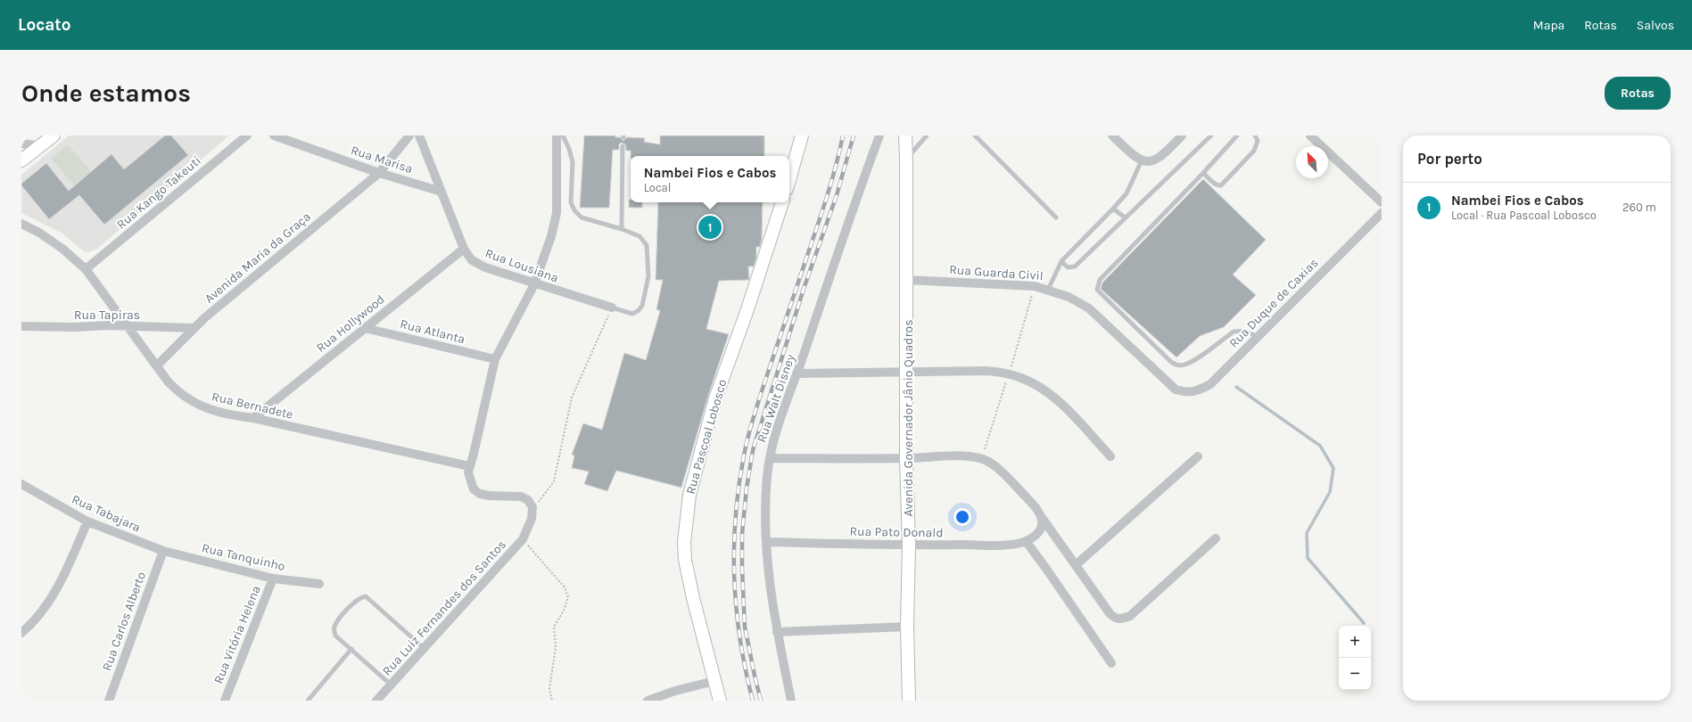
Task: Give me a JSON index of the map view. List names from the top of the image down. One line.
{"streets":{"main road":["Avenida Governador Jânio Quadros","Rua Pascoal Lobosco"],"street":["Rua Marisa","Rua Kango Takeuti","Avenida Maria da Graça","Rua Lousiana","Rua Guarda Civil","Rua Duque de Caxias","Rua Tapiras","Rua Hollywood","Rua Atlanta","Rua Walt Disney","Rua Bernadete","Rua Tabajara","Rua Pato Donald","Rua Tanquinho","Rua Luiz Fernandes dos Santos","Rua Carlos Alberto","Rua Vitória Helena"]},"crossings":[["Rua Marisa","Avenida Maria da Graça"],["Rua Marisa","Rua Lousiana"],["Rua Kango Takeuti","Rua Bernadete"],["Avenida Maria da Graça","Rua Tapiras"],["Avenida Maria da Graça","Rua Bernadete"],["Rua Lousiana","Rua Hollywood"],["Rua Guarda Civil","Rua Duque de Caxias"],["Rua Guarda Civil","Avenida Governador Jânio Quadros"],["Rua Tapiras","Rua Bernadete"],["Rua Hollywood","Rua Atlanta"],["Rua Hollywood","Rua Bernadete"],["Rua Walt Disney","Rua Pato Donald"],["Avenida Governador Jânio Quadros","Rua Pato Donald"],["Rua Tabajara","Rua Tanquinho"],["Rua Tabajara","Rua Carlos Alberto"],["Rua Tanquinho","Rua Carlos Alberto"],["Rua Tanquinho","Rua Vitória Helena"]],"north":"top left","page":{"header":"Locato","nav":["Mapa","Rotas","Salvos"],"buttons":"Rotas","title":"Onde estamos","heading":"Por perto","popup":["Nambei Fios e Cabos","Local"],"list":[{"mark":"1","name":"Nambei Fios e Cabos","note":"Local · Rua Pascoal Lobosco","value":"260 m"}],"pins":"1","map_buttons":["+","−"]}}
